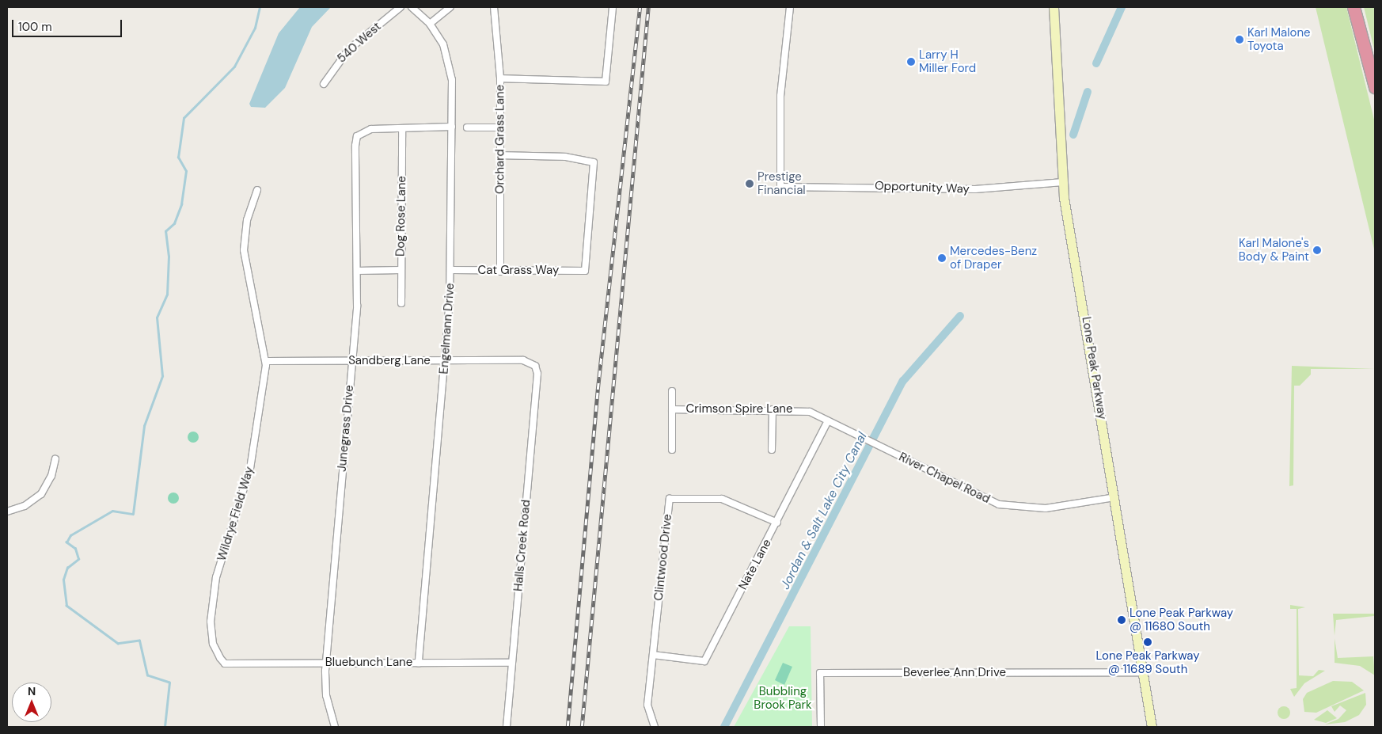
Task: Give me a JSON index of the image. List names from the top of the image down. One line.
{"streets":{"main road":["Lone Peak Parkway"],"street":["540 West","Orchard Grass Lane","Opportunity Way","Dog Rose Lane","Cat Grass Way","Engelmann Drive","Sandberg Lane","Crimson Spire Lane","Junegrass Drive","River Chapel Road","Wildrye Field Way","Halls Creek Road","Clintwood Drive","Nate Lane","Bluebunch Lane","Beverlee Ann Drive"]},"crossings":[["Orchard Grass Lane","Cat Grass Way"],["Opportunity Way","Lone Peak Parkway"],["Dog Rose Lane","Junegrass Drive"],["Cat Grass Way","Engelmann Drive"],["Engelmann Drive","Sandberg Lane"],["Engelmann Drive","Bluebunch Lane"],["Sandberg Lane","Junegrass Drive"],["Sandberg Lane","Wildrye Field Way"],["Sandberg Lane","Halls Creek Road"],["Lone Peak Parkway","River Chapel Road"],["Lone Peak Parkway","Beverlee Ann Drive"],["Crimson Spire Lane","River Chapel Road"],["Crimson Spire Lane","Nate Lane"],["Junegrass Drive","Bluebunch Lane"],["River Chapel Road","Nate Lane"],["Wildrye Field Way","Bluebunch Lane"],["Halls Creek Road","Bluebunch Lane"],["Clintwood Drive","Nate Lane"]],"water":["Jordan & Salt Lake City Canal"],"parks":["Bubbling Brook Park"],"places":["Karl Malone Toyota","Larry H Miller Ford","Prestige Financial","Karl Malone's Body & Paint","Mercedes-Benz of Draper","Lone Peak Parkway @ 11680 South","Lone Peak Parkway @ 11689 South"],"scale_bar":"100 m","north":"top"}
